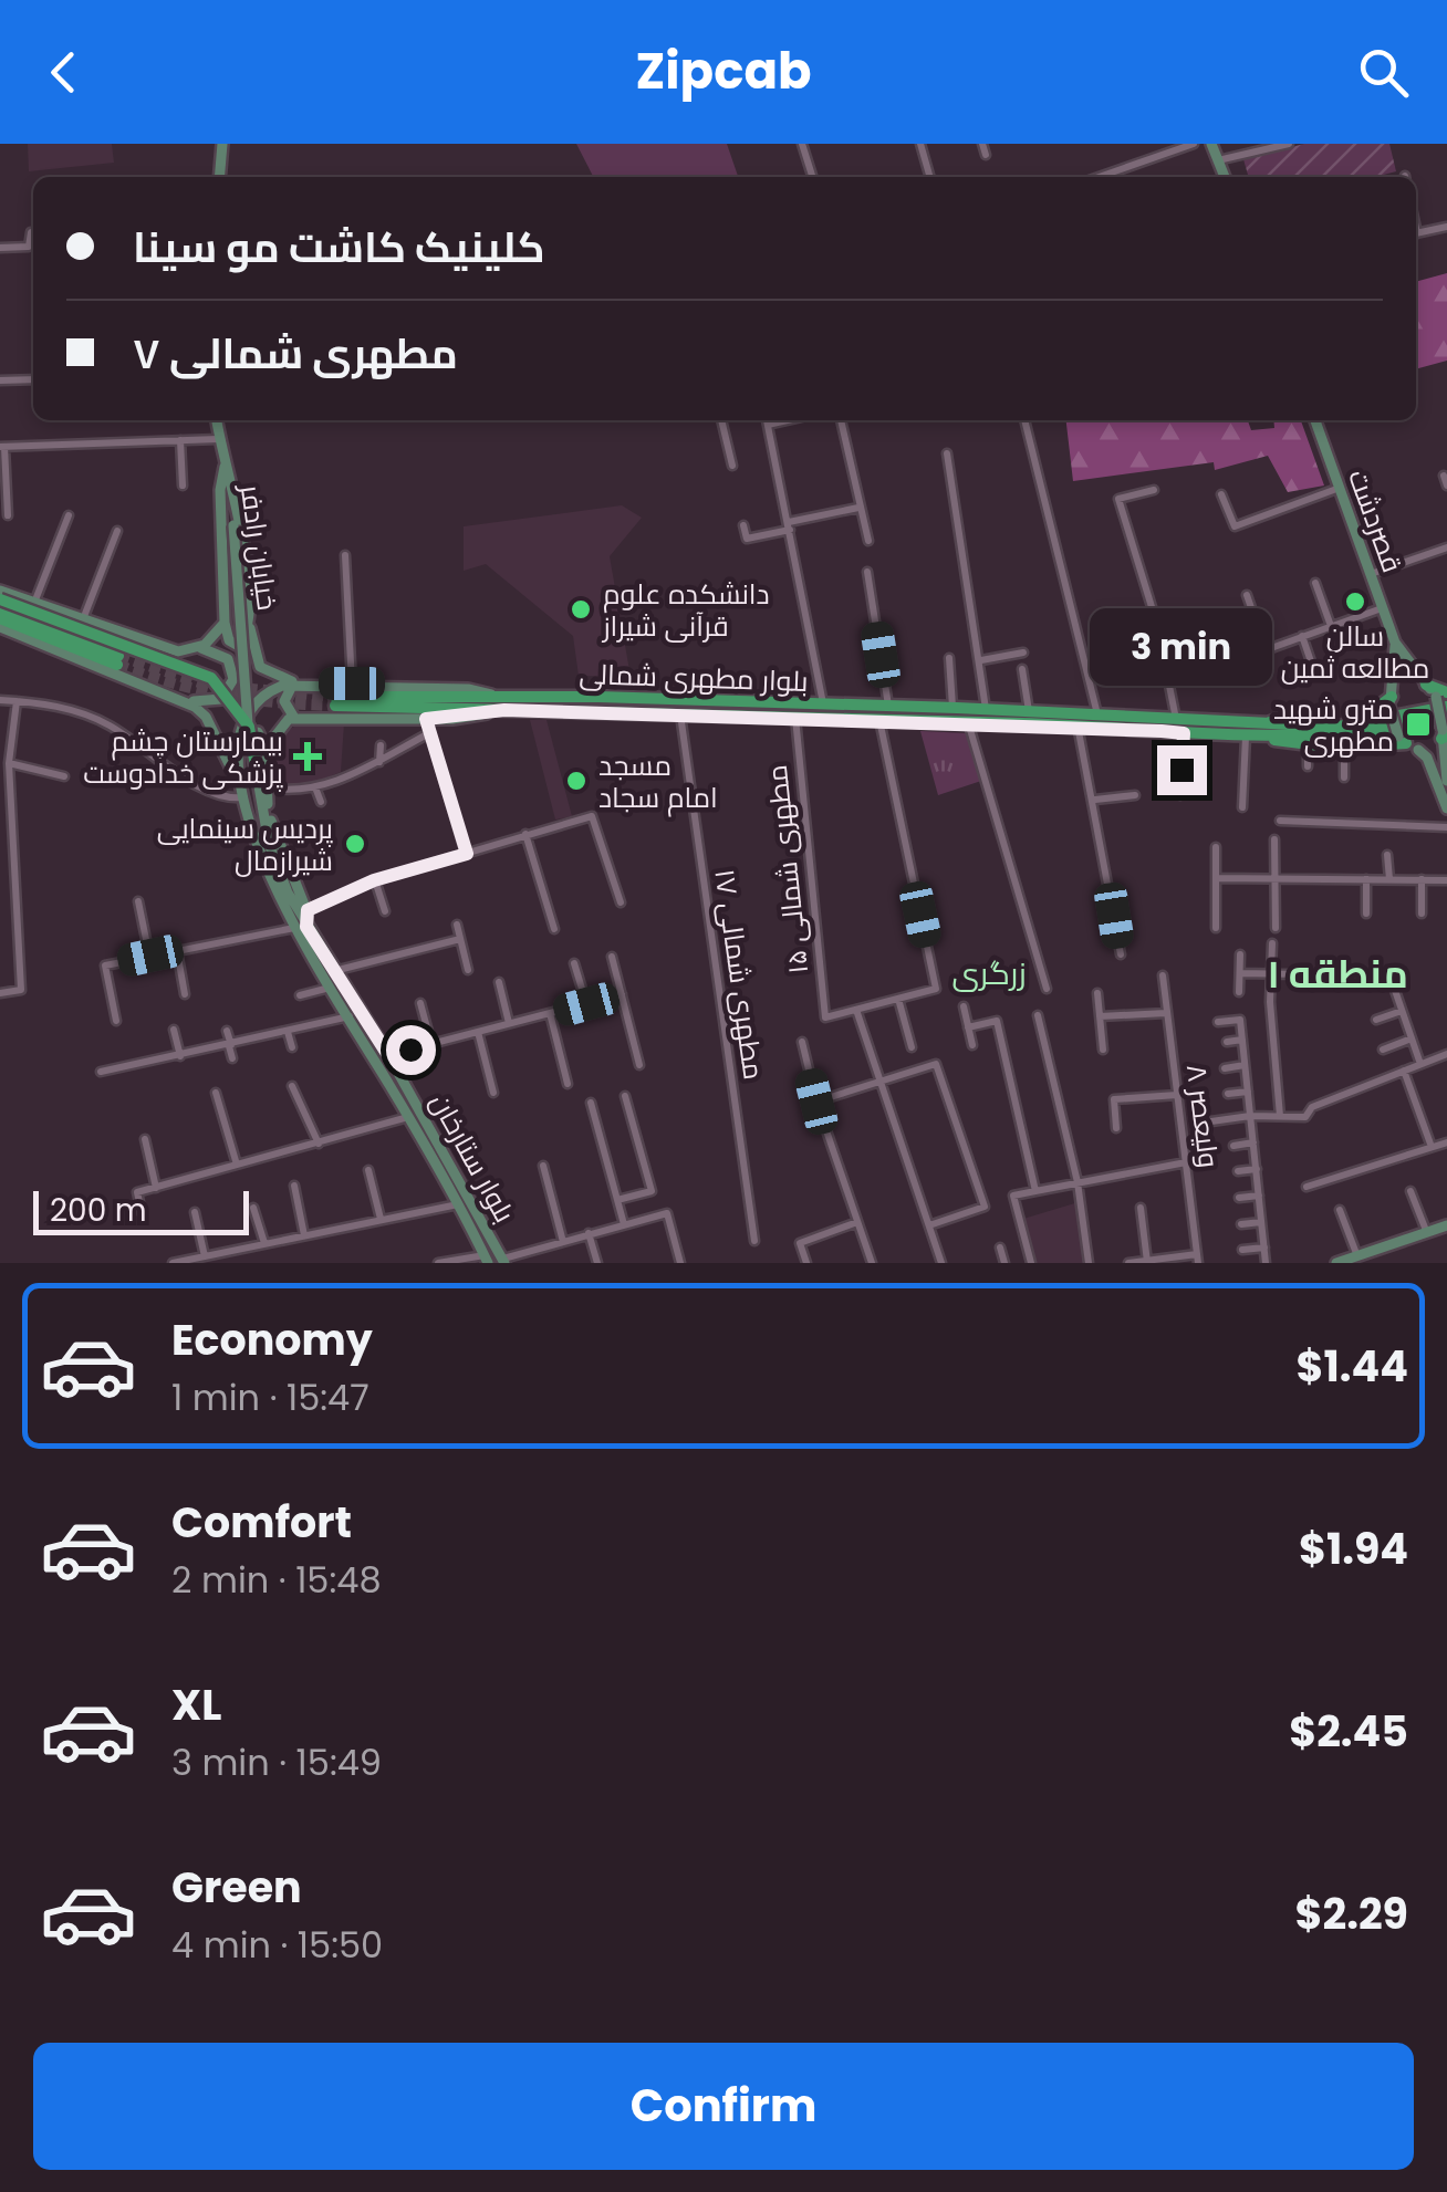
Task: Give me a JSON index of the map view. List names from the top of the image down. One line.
{"streets":{"main road":["قصردشت","خیابان رادفر","بلوار مطهرى شمالى","بلوار ستارخان"],"street":["۱۵ مطهری شمالی","۱۷ مطهری شمالی","۸ ولیعصر"]},"crossings":[["بلوار مطهرى شمالى","۱۵ مطهری شمالی"],["بلوار مطهرى شمالى","۱۷ مطهری شمالی"]],"districts":["زرگری","منطقه ۱"],"places":{"other":["سالن مطالعه ثمین","دانشکده علوم قرآنی شیراز","مسجد امام سجاد","پردیس سینمایی شیرازمال"],"transit":["مترو شهید مطهری"],"health":["بیمارستان چشم پزشکی خدادوست"]},"scale_bar":"200 m","page":{"header":"Zipcab","banner":["کلینیک کاشت مو سینا","۷ مطهری شمالی"],"bubble":"3 min","scale":"200 m","list":[{"name":"Economy","note":"1 min · 15:47","value":"$1.44"},{"name":"Comfort","note":"2 min · 15:48","value":"$1.94"},{"name":"XL","note":"3 min · 15:49","value":"$2.45"},{"name":"Green","note":"4 min · 15:50","value":"$2.29"}],"buttons":"Confirm"}}
